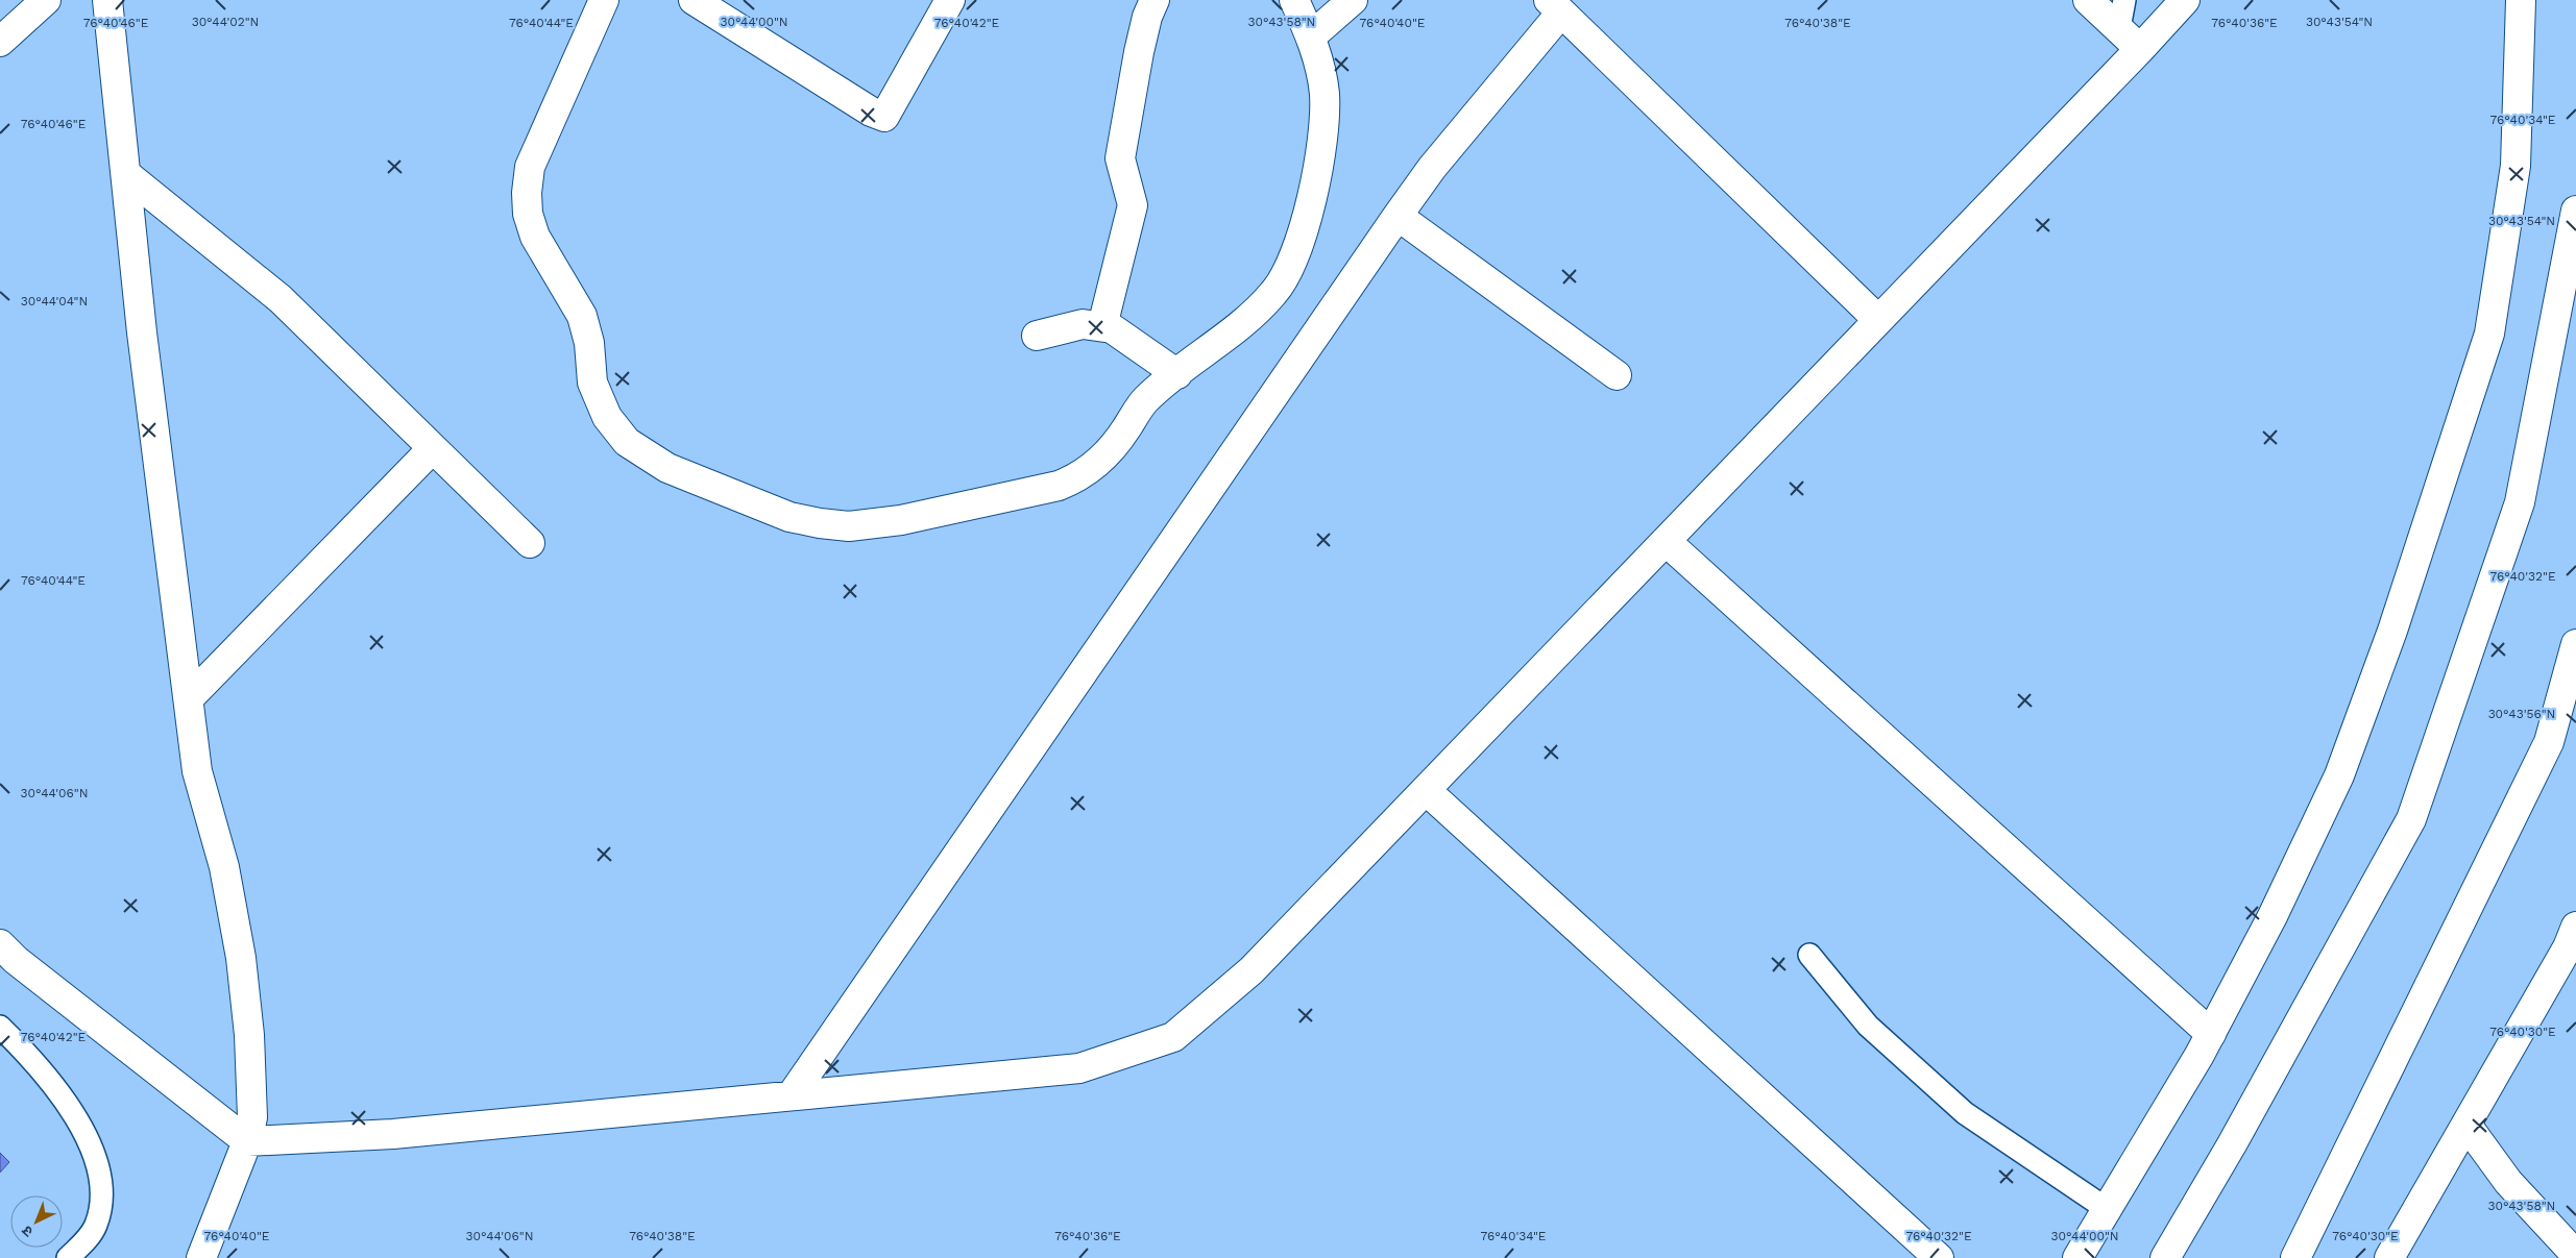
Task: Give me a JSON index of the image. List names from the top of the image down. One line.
{"north":"bottom left","coordinates":["30°44'02\"N","30°44'00\"N","30°43'58\"N","30°43'54\"N","76°40'46\"E","76°40'44\"E","76°40'42\"E","76°40'40\"E","76°40'38\"E","76°40'36\"E","76°40'34\"E","30°44'04\"N","76°40'32\"E","30°43'56\"N","30°44'06\"N","76°40'30\"E"]}
